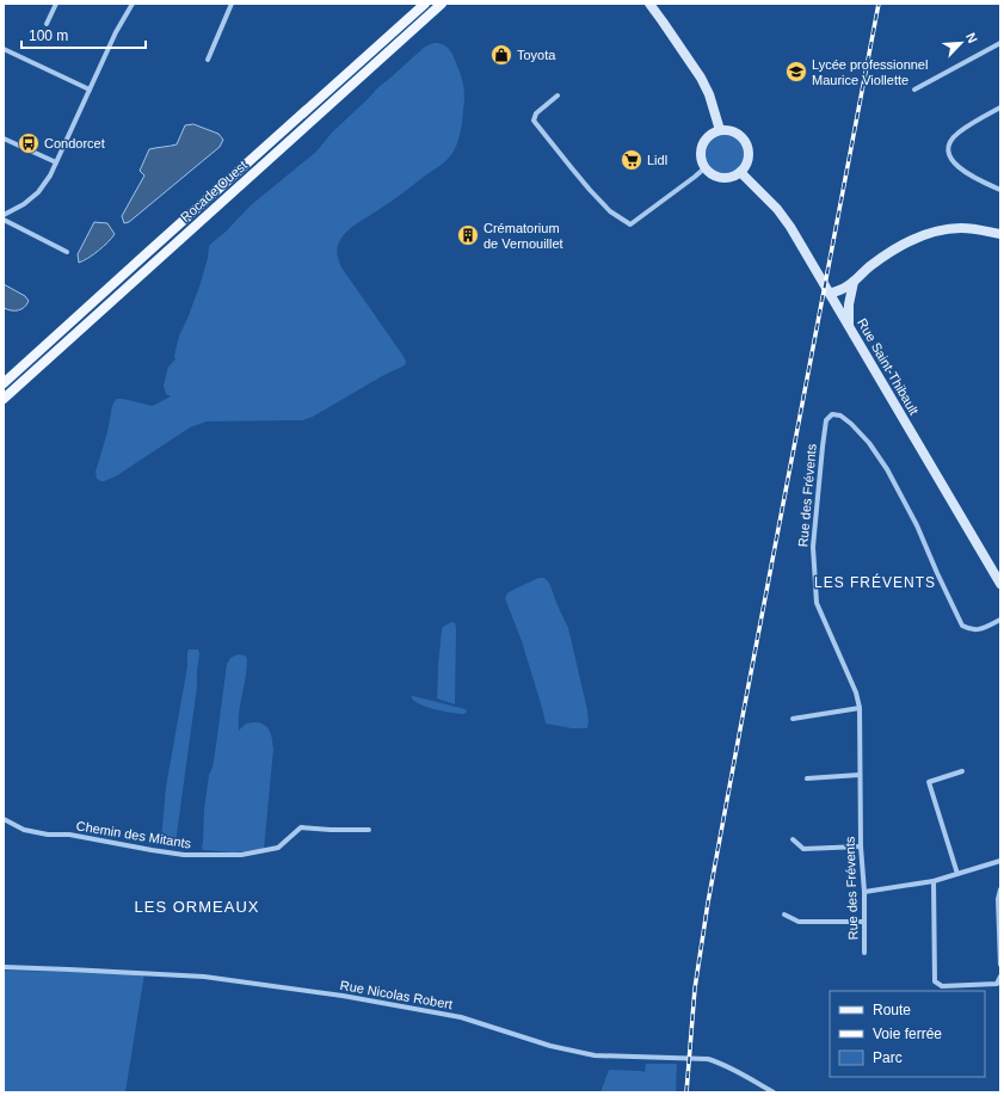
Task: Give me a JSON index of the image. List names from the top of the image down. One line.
{"streets":{"main road":["Rocade Ouest","Rue Saint-Thibault"],"street":["Rue des Frévents","Chemin des Mitants","Rue Nicolas Robert"]},"districts":["LES FRÉVENTS","LES ORMEAUX"],"places":{"shop":["Toyota"],"school or university":["Lycée professionnel Maurice Viollette"],"bus stop":["Condorcet"],"supermarket":["Lidl"],"building":["Crématorium de Vernouillet"]},"legend":["Route","Voie ferrée","Parc"],"scale_bar":"100 m","north":"top right"}
